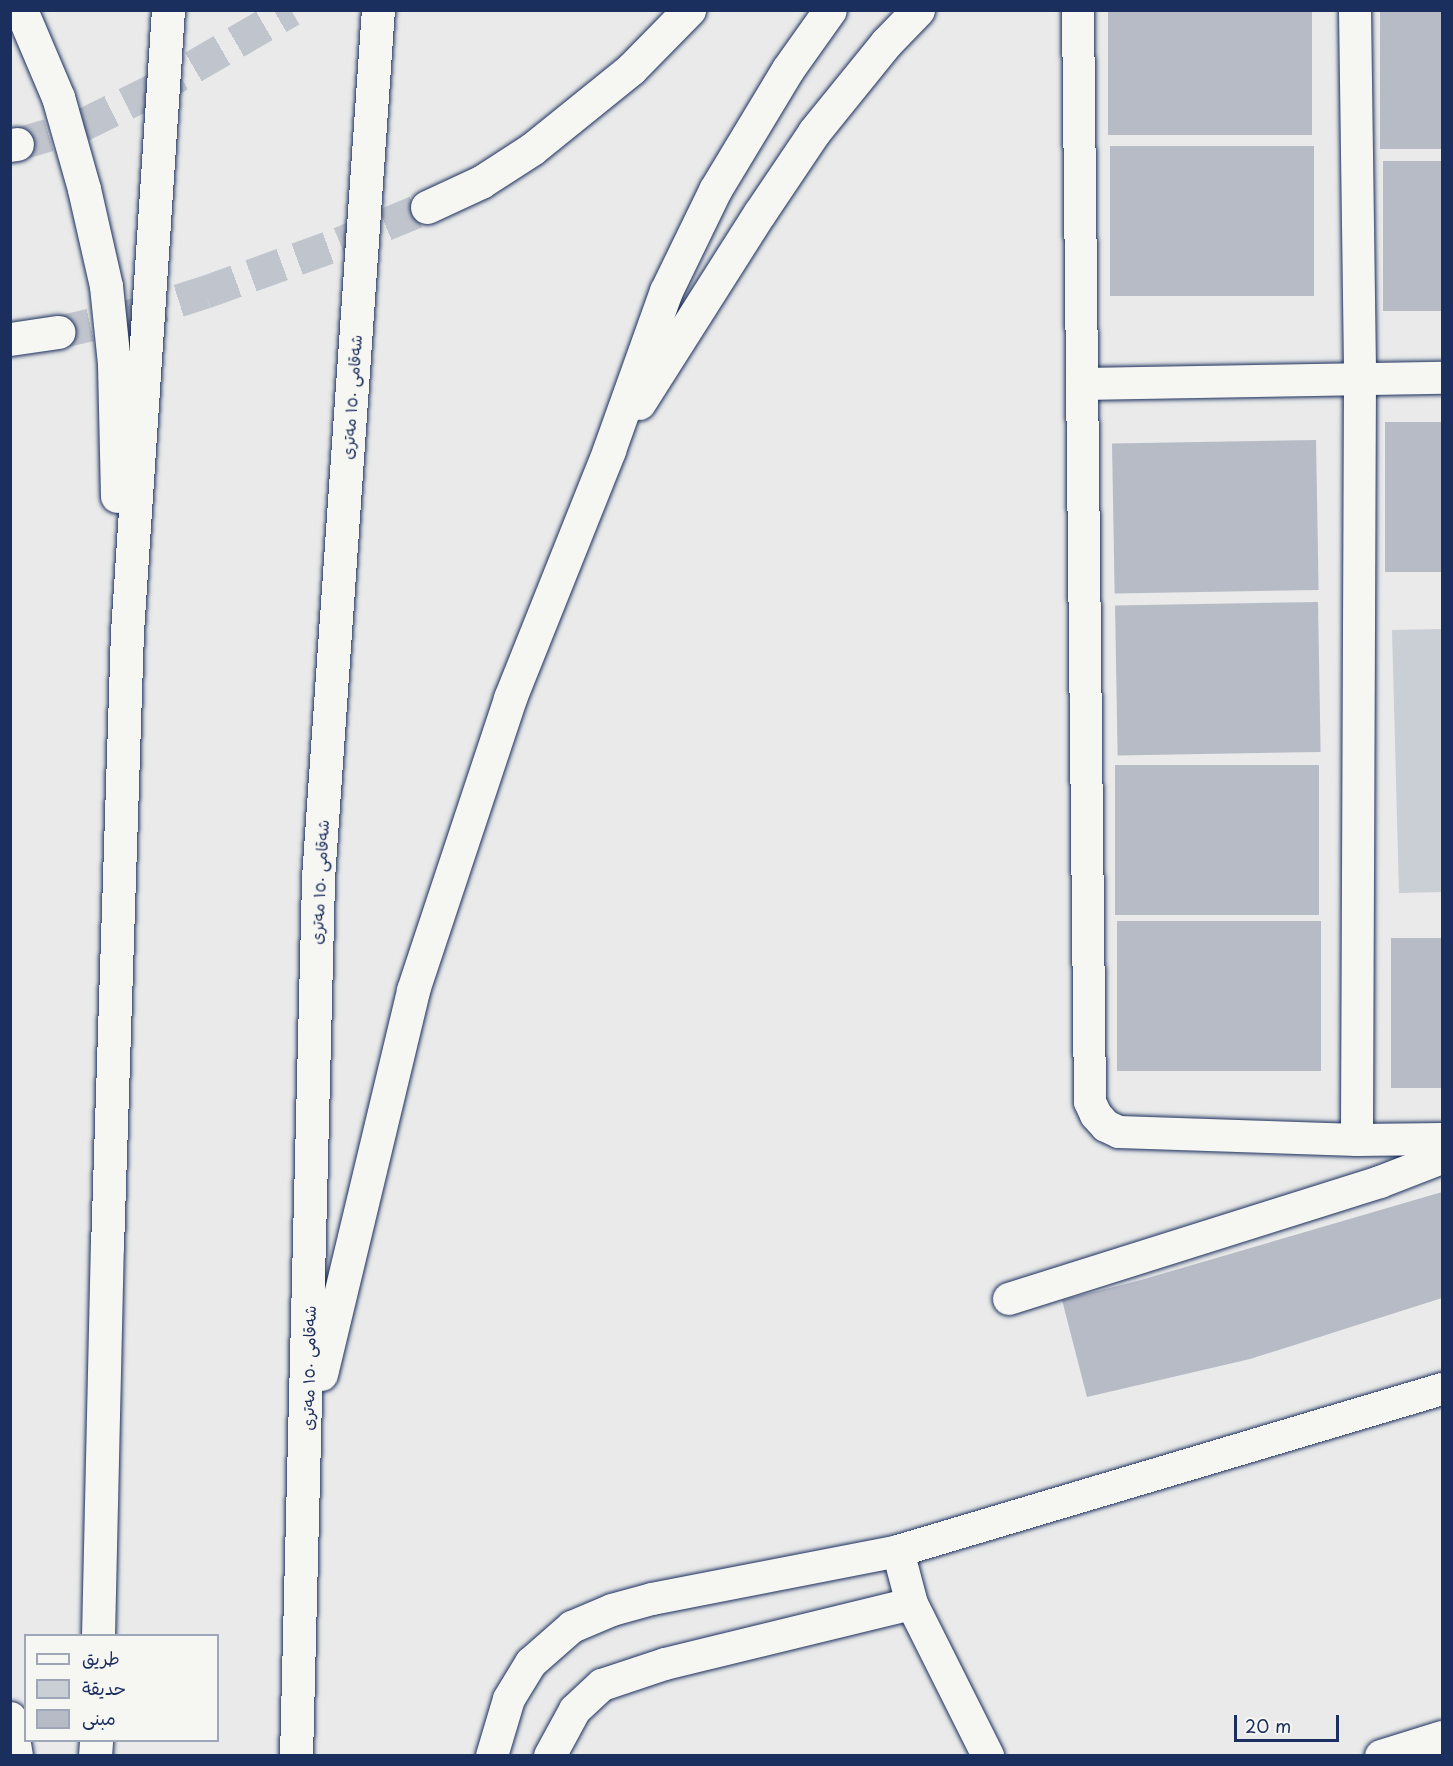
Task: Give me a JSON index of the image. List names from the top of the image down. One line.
{"streets":{"highway":["شەقامی ١٥٠ مەتری"]},"legend":["طريق","حديقة","مبنى"],"scale_bar":"20 m"}
